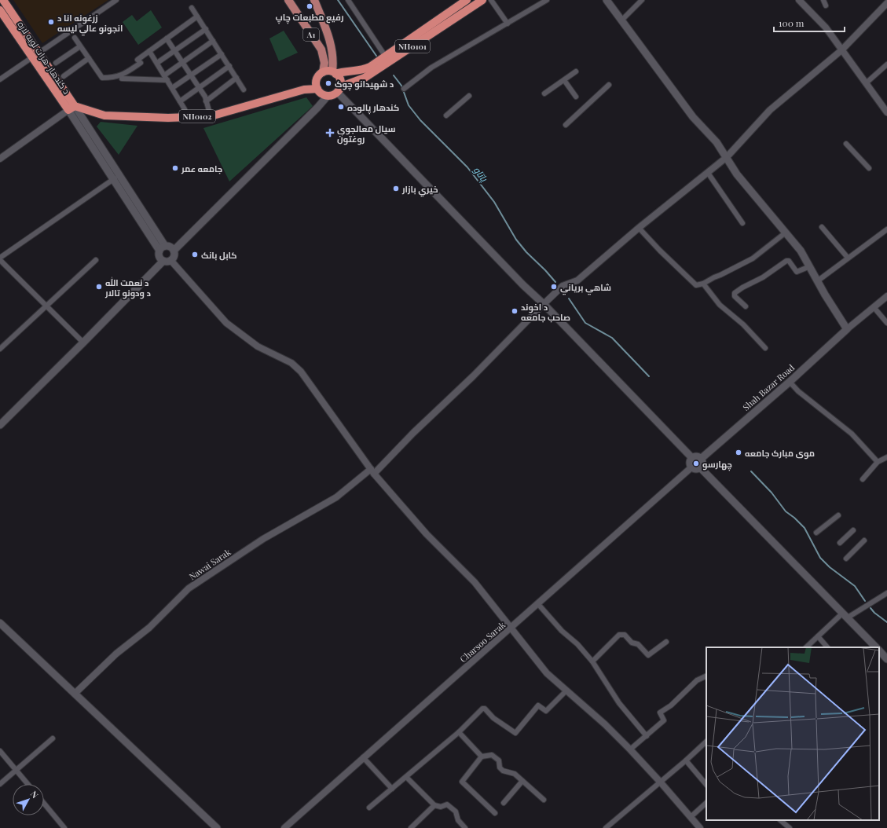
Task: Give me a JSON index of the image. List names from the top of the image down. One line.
{"streets":{"highway":["NH0101","د کندهار-هرات لويه لاره","NH0102"],"main road":["A1","Shah Bazar Road"],"street":["Nawai Sarak","Charsoo Sarak"]},"crossings":[["A1","NH0101"],["A1","NH0102"],["NH0101","NH0102"],["د کندهار-هرات لويه لاره","NH0102"],["Shah Bazar Road","Charsoo Sarak"]],"water":["پاتاو"],"places":{"other":["رفیع مطبعات چاپ","زرغونه انا د انجونو عالي لیسه","د شهيدانو چوک","کندهار پالوده","جامعه عمر","خیري بازار","کابل بانک","د نعمت الله د ودونو تالار","شاهي برياني","د اخوند صاحب جامعه","موی مبارک جامعه","چهارسو"],"health":["سيال معالجوي روغتون"]},"scale_bar":"100 m","north":"top right"}
